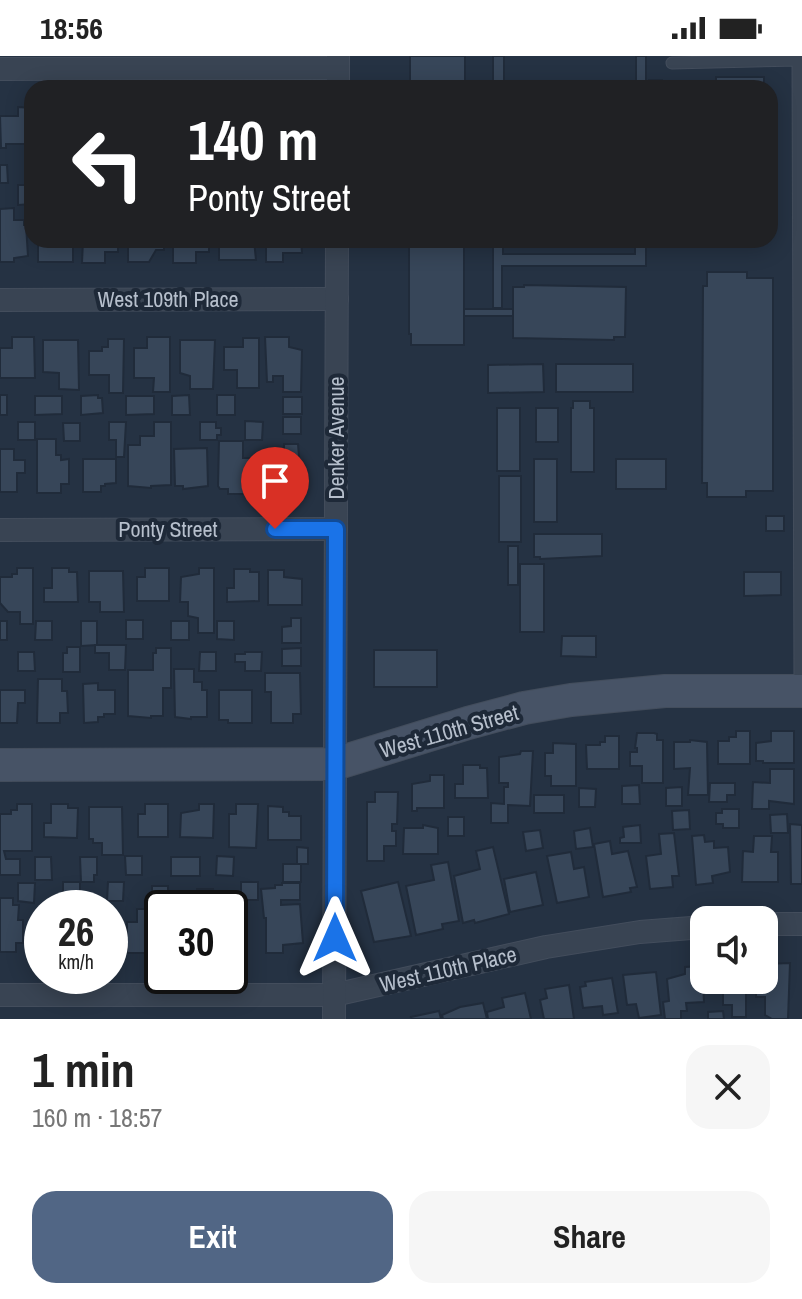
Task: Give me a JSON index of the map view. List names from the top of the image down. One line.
{"streets":{"street":["West 109th Place","Denker Avenue","Ponty Street","West 110th Street","West 110th Place"]},"crossings":[["West 109th Place","Denker Avenue"],["Denker Avenue","Ponty Street"],["Denker Avenue","West 110th Street"],["Denker Avenue","West 110th Place"]],"page":{"status":"18:56","turn":["140 m","Ponty Street"],"speed":"26 km/h","limit":"30","heading":["1 min","160 m · 18:57"],"buttons":["Exit","Share"]}}
